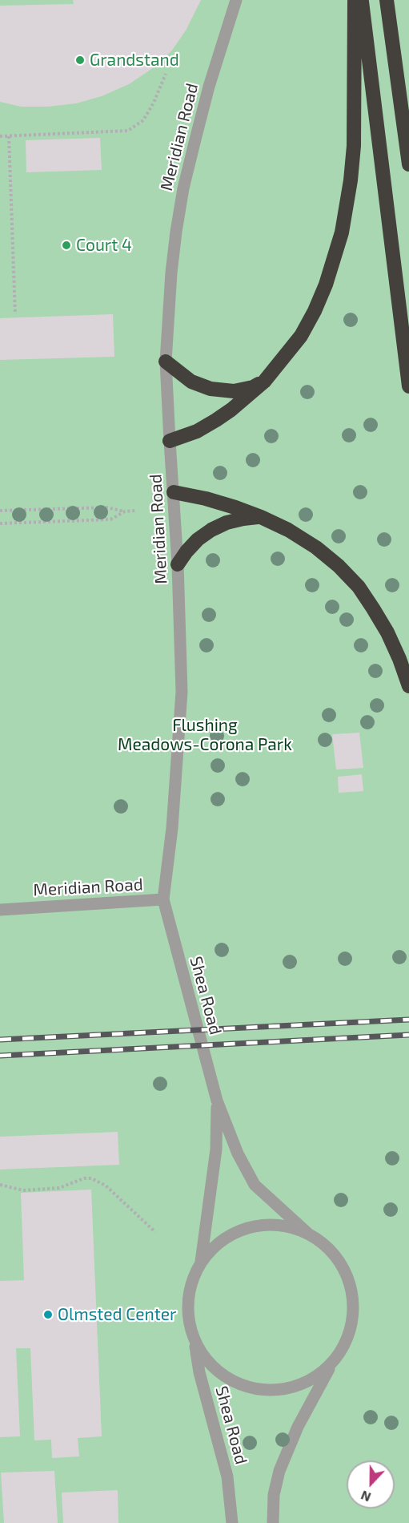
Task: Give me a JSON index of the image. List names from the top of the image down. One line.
{"streets":{"street":["Meridian Road","Shea Road"]},"crossings":[["Meridian Road","Shea Road"]],"parks":["Flushing Meadows-Corona Park"],"places":["Grandstand","Court 4","Olmsted Center"],"north":"bottom"}
